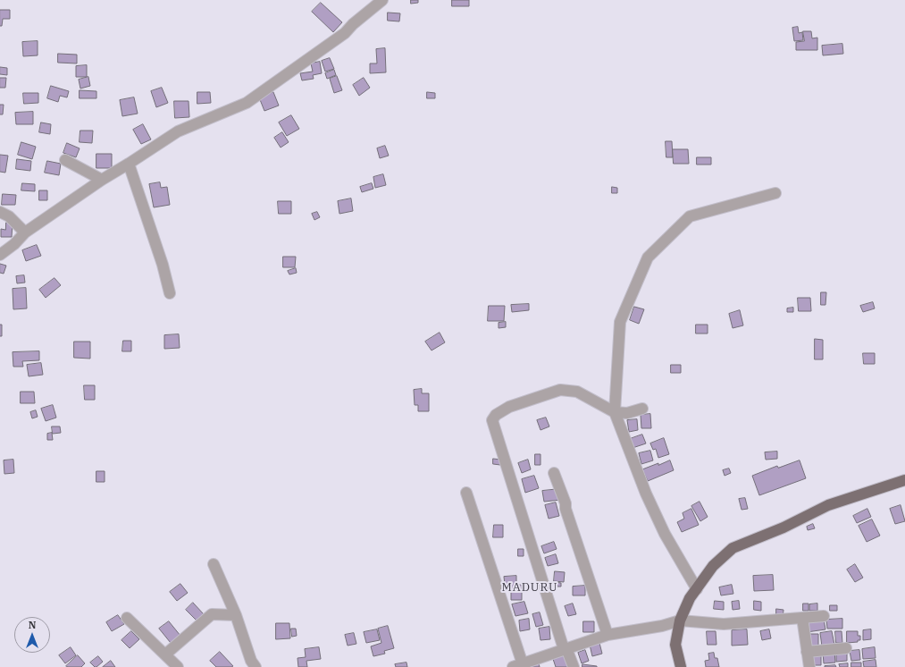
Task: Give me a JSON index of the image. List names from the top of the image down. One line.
{"districts":["MADURU"],"north":"top"}
